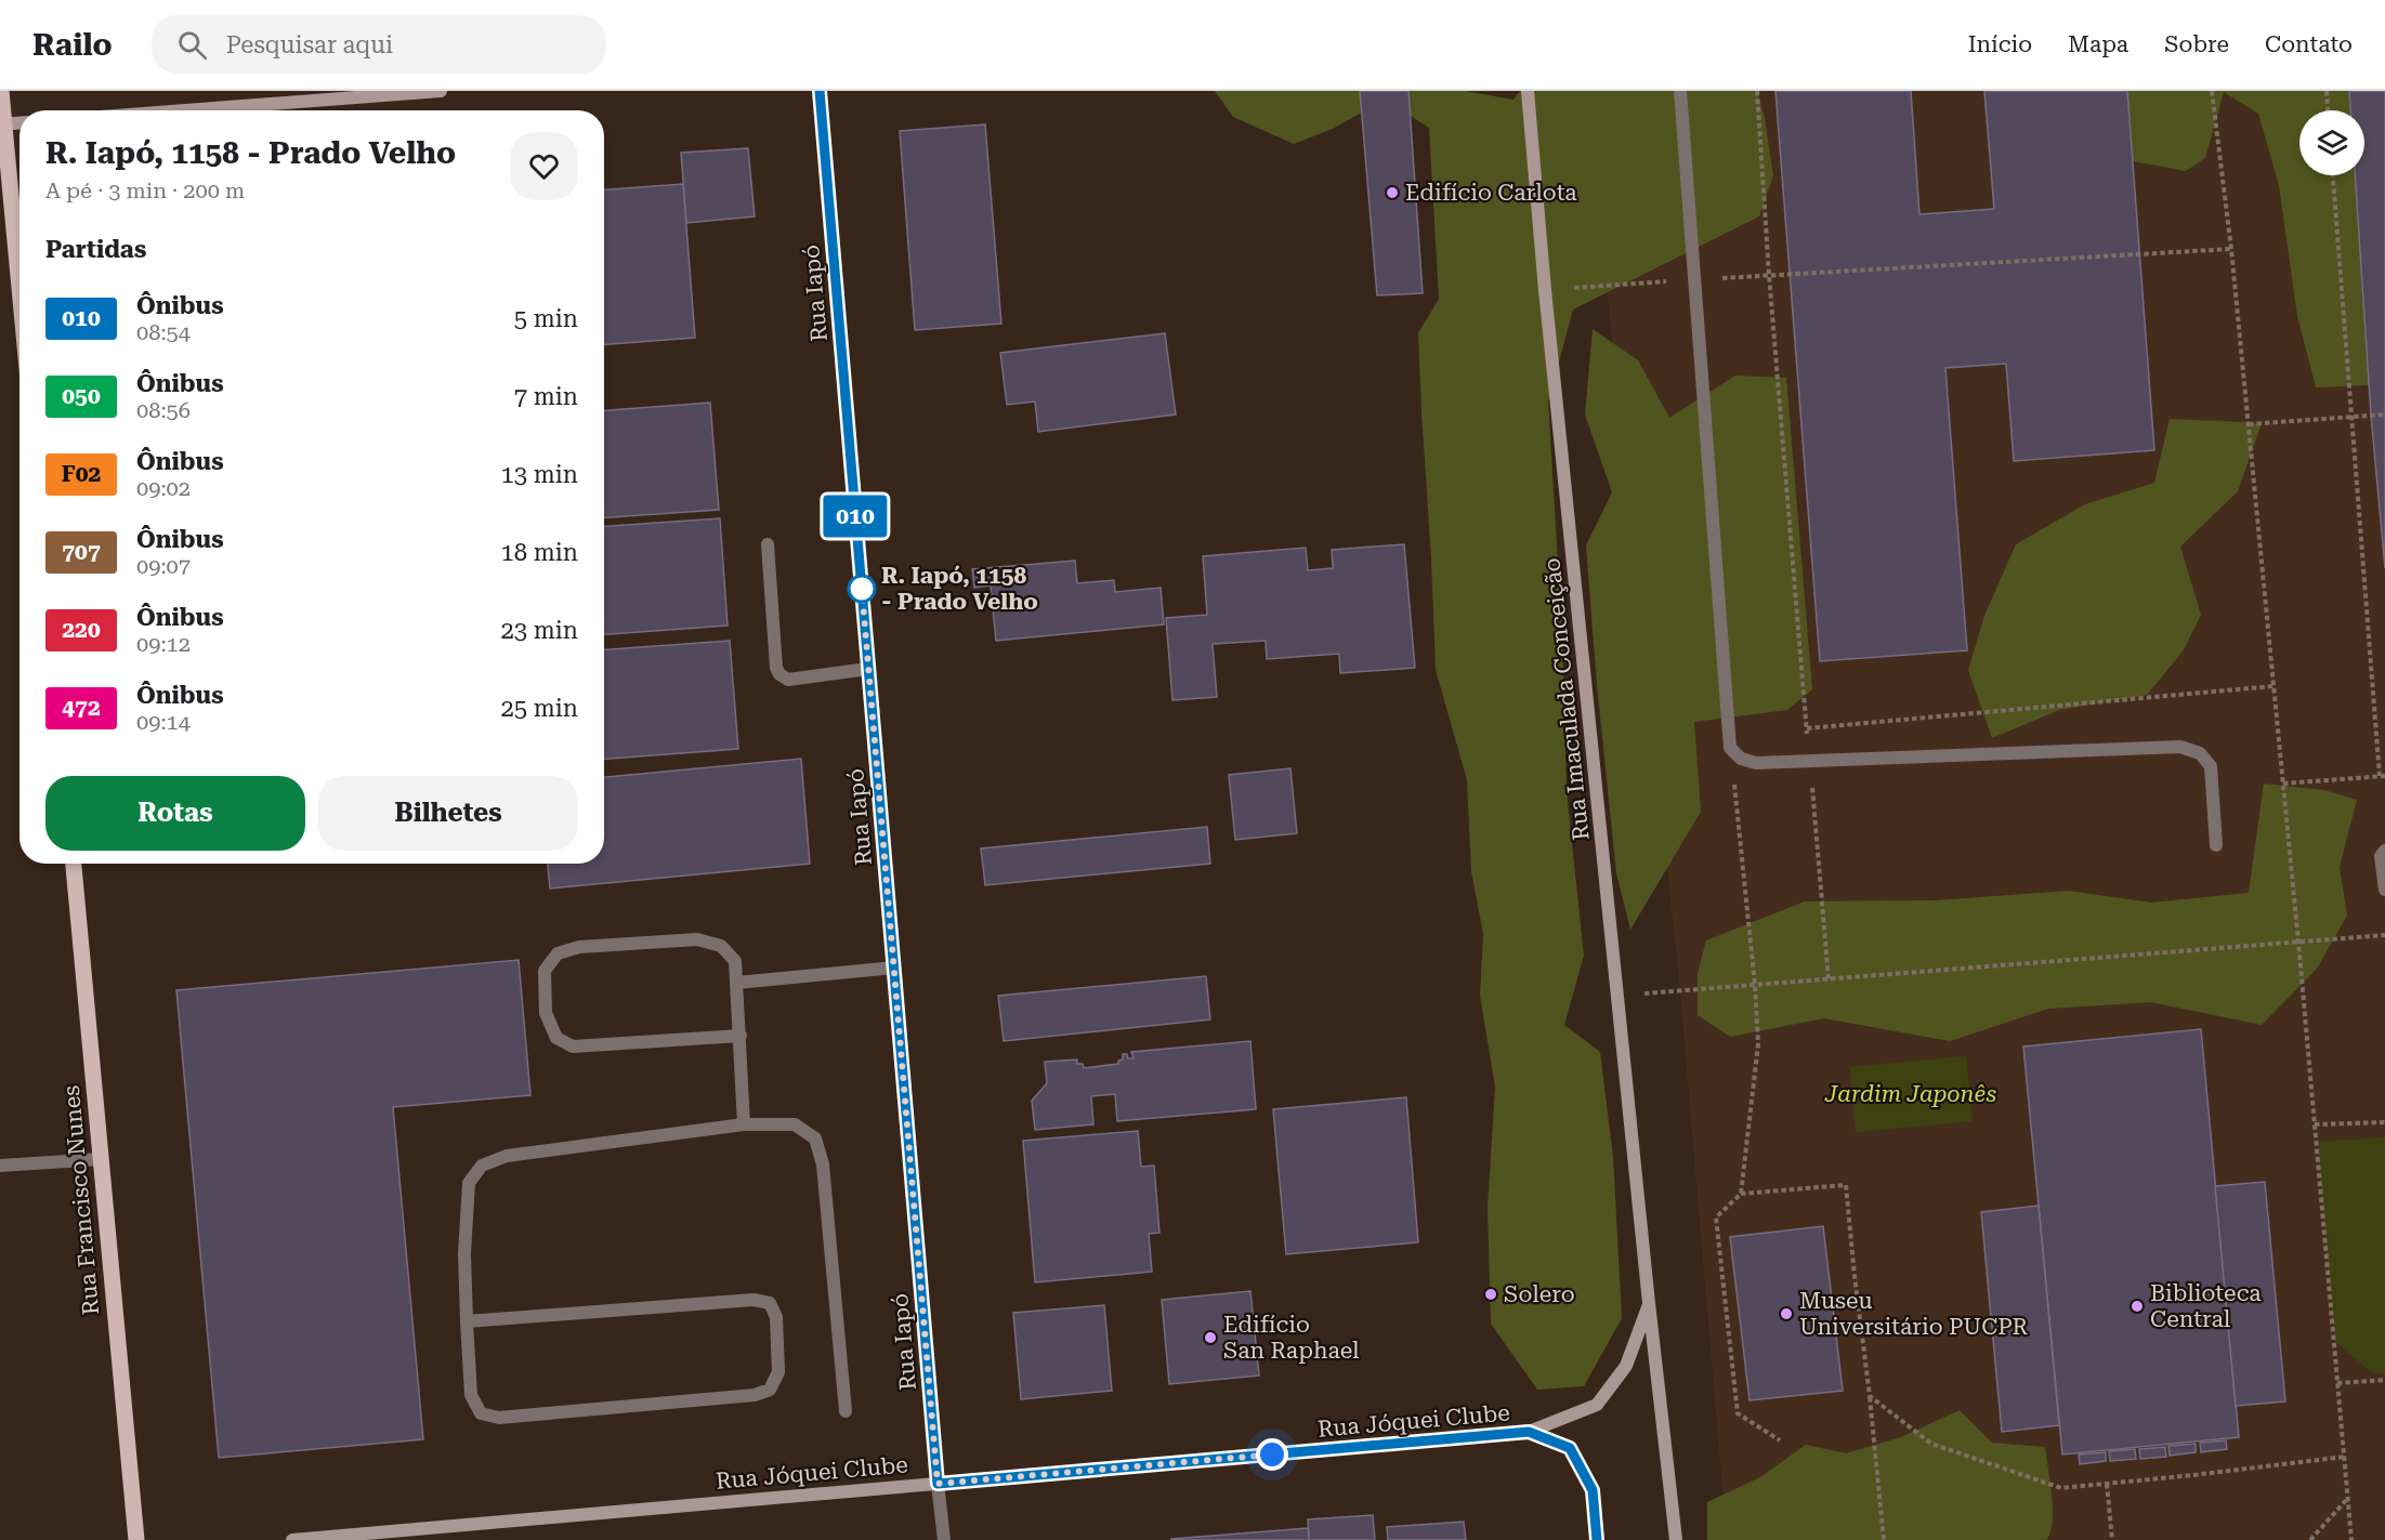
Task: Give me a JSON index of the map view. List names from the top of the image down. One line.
{"streets":{"main road":["Rua Iapó","Rua Imaculada Conceição","Rua Francisco Nunes","Rua Jóquei Clube"]},"crossings":[["Rua Iapó","Rua Jóquei Clube"],["Rua Imaculada Conceição","Rua Jóquei Clube"]],"parks":["Jardim Japonês"],"places":["Edifício Carlota","R. Iapó, 1158 - Prado Velho","Solero","Biblioteca Central","Museu Universitário PUCPR","Edifício San Raphael"],"lines":["bus line 010"],"page":{"header":"Railo","search":"Pesquisar aqui","nav":["Início","Mapa","Sobre","Contato"],"on_map":"010","heading":[["R. Iapó, 1158 - Prado Velho","A pé · 3 min · 200 m"],"Partidas"],"list":[{"mark":"010","name":"Ônibus","note":"08:54","value":"5 min"},{"mark":"050","name":"Ônibus","note":"08:56","value":"7 min"},{"mark":"F02","name":"Ônibus","note":"09:02","value":"13 min"},{"mark":"707","name":"Ônibus","note":"09:07","value":"18 min"},{"mark":"220","name":"Ônibus","note":"09:12","value":"23 min"},{"mark":"472","name":"Ônibus","note":"09:14","value":"25 min"}],"buttons":["Rotas","Bilhetes"]}}
